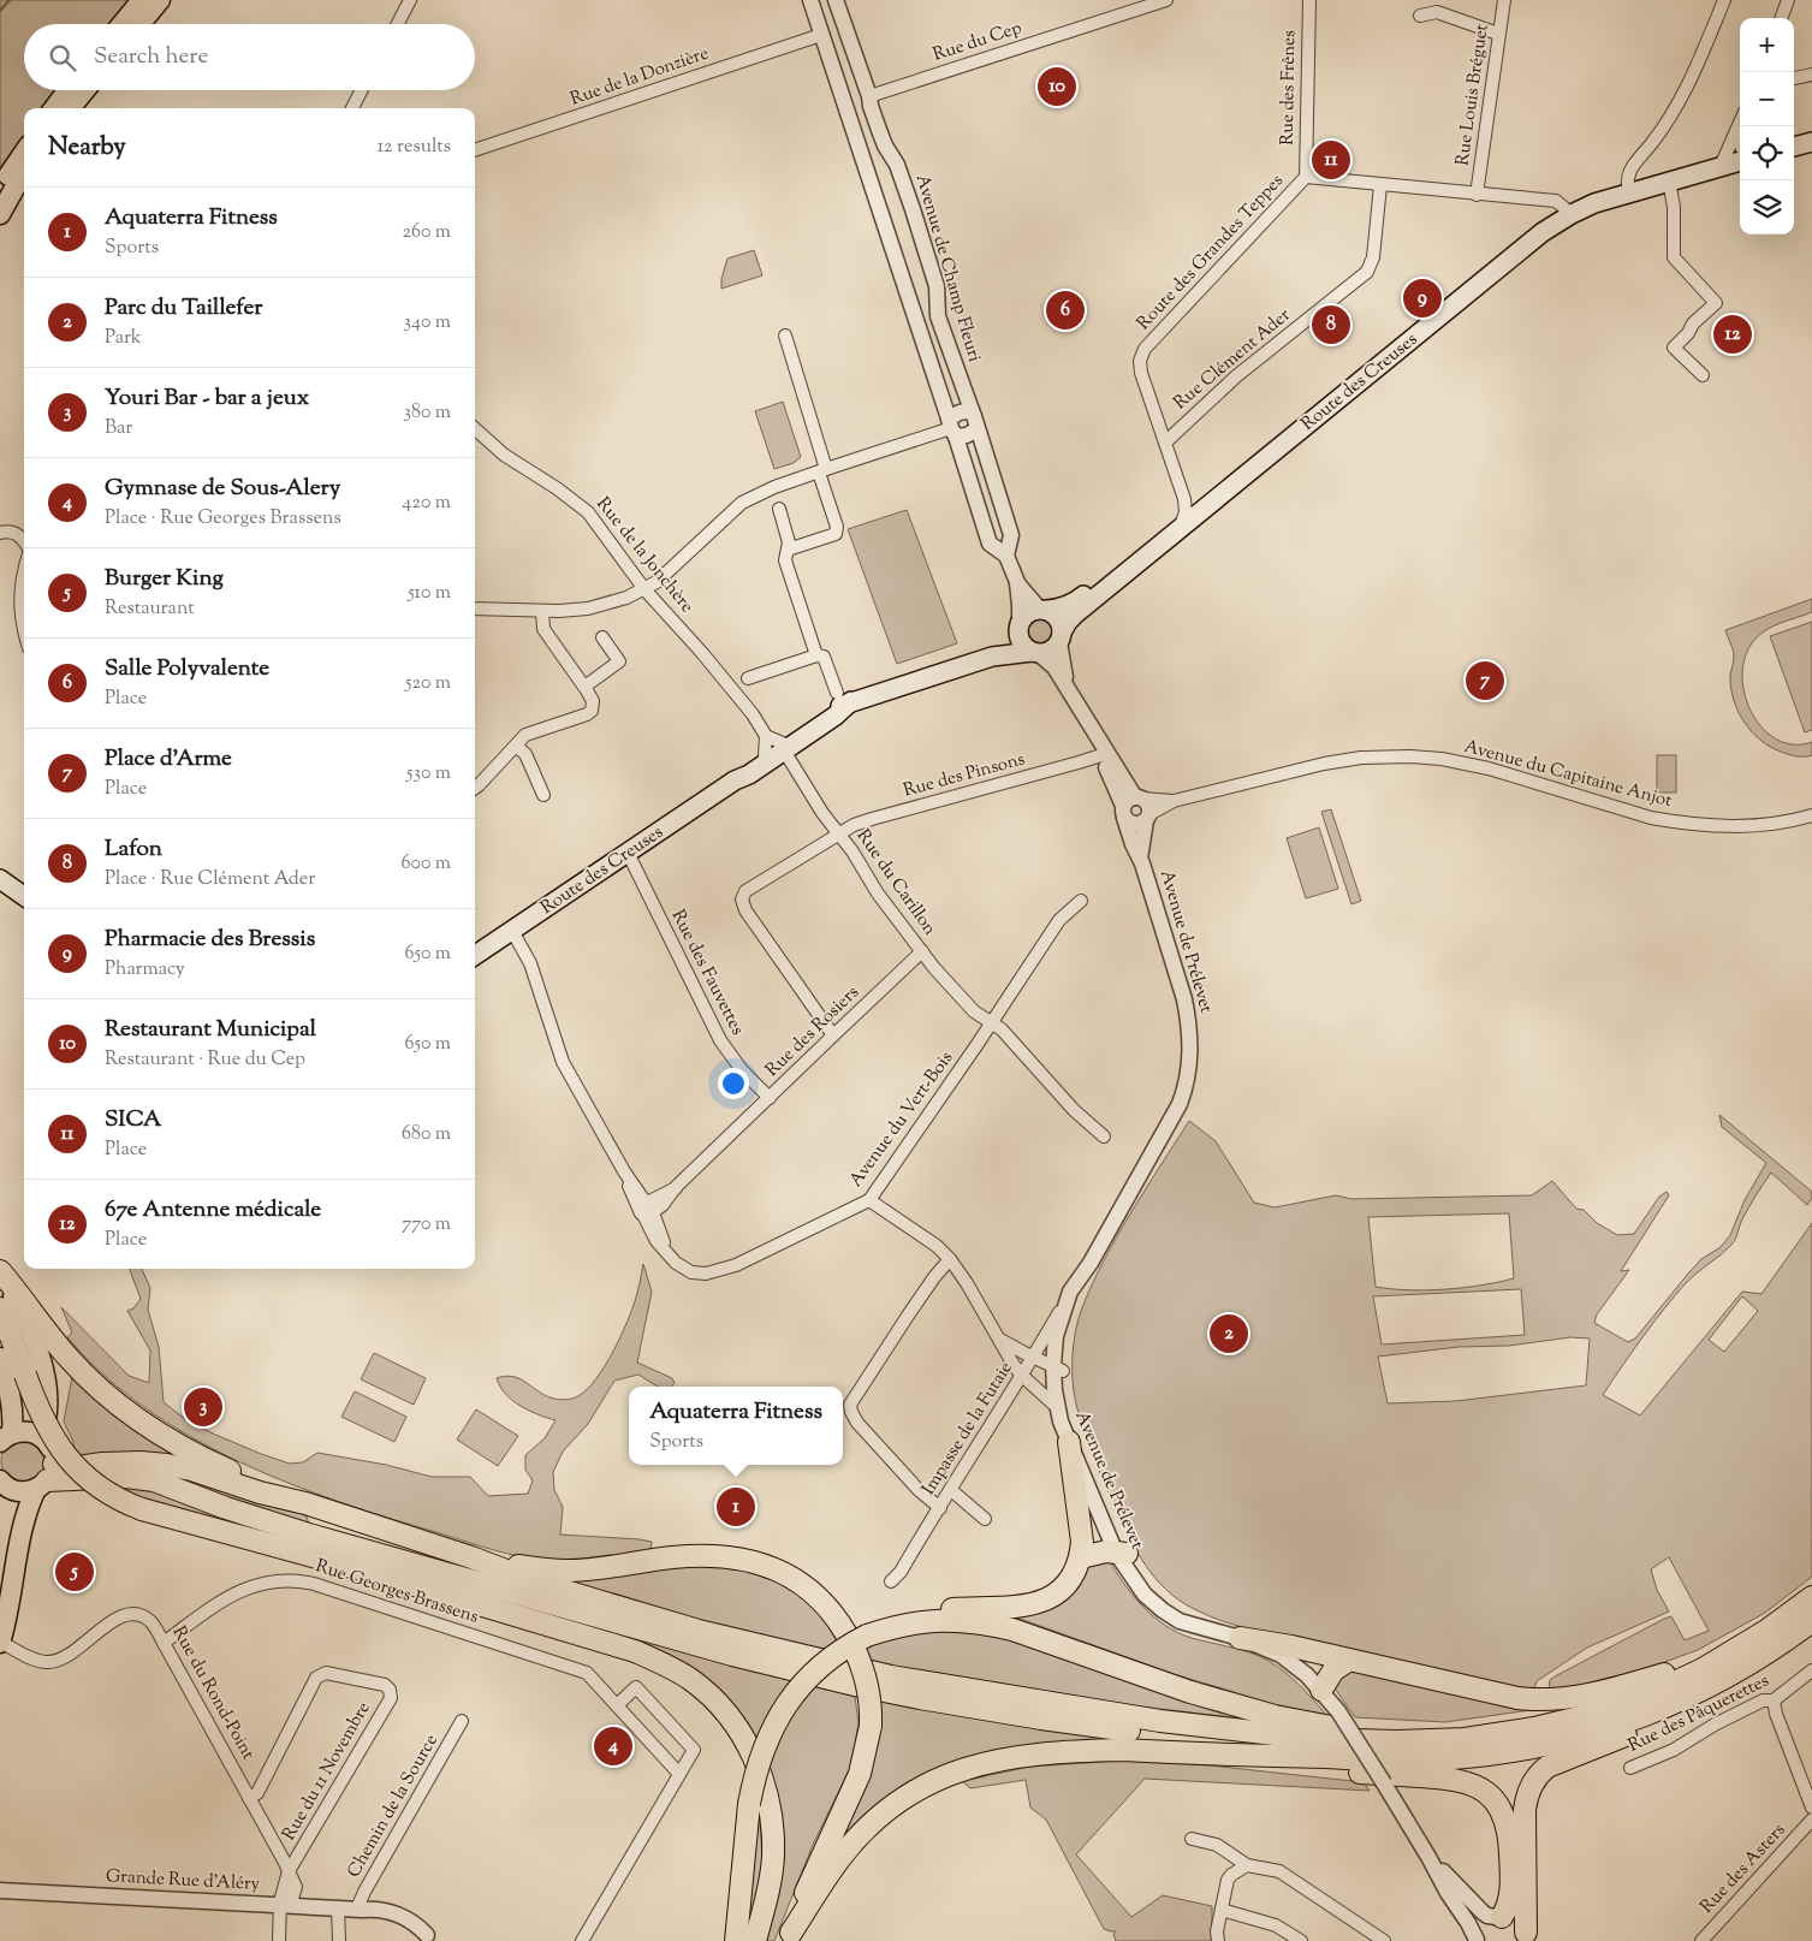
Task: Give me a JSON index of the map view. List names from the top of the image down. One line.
{"streets":{"main road":["Route des Creuses"],"street":["Rue du Cep","Rue de la Donzière","Rue des Frênes","Rue Louis Bréguet","Route des Grandes Teppes","Avenue de Champ Fleuri","Rue Clément Ader","Rue de la Jonchère","Avenue du Capitaine Anjot","Rue des Pinsons","Rue du Carillon","Avenue de Prélevet","Rue des Fauvettes","Rue des Rosiers","Avenue du Vert-Bois","Impasse de la Futaie","Rue Georges Brassens","Rue du Rond-Point","Rue des Pâquerettes","Rue du 11 Novembre","Chemin de la Source","Rue des Asters","Grande Rue d'Aléry"]},"crossings":[["Rue du Cep","Avenue de Champ Fleuri"],["Rue de la Donzière","Avenue de Champ Fleuri"],["Rue des Frênes","Route des Grandes Teppes"],["Rue Louis Bréguet","Route des Grandes Teppes"],["Route des Grandes Teppes","Rue Clément Ader"],["Route des Grandes Teppes","Route des Creuses"],["Avenue de Champ Fleuri","Route des Creuses"],["Avenue de Champ Fleuri","Avenue de Prélevet"],["Route des Creuses","Rue de la Jonchère"],["Route des Creuses","Rue du Carillon"],["Route des Creuses","Avenue de Prélevet"],["Route des Creuses","Rue des Fauvettes"],["Route des Creuses","Avenue du Vert-Bois"],["Rue de la Jonchère","Rue du Carillon"],["Avenue du Capitaine Anjot","Avenue de Prélevet"],["Rue des Pinsons","Rue du Carillon"],["Rue des Pinsons","Avenue de Prélevet"],["Rue des Pinsons","Rue des Rosiers"],["Rue du Carillon","Rue des Rosiers"],["Rue du Carillon","Avenue du Vert-Bois"],["Avenue de Prélevet","Impasse de la Futaie"],["Rue des Fauvettes","Rue des Rosiers"],["Rue des Rosiers","Avenue du Vert-Bois"],["Rue Georges Brassens","Rue du Rond-Point"],["Rue du Rond-Point","Rue du 11 Novembre"],["Rue du Rond-Point","Grande Rue d'Aléry"],["Chemin de la Source","Grande Rue d'Aléry"]],"page":{"map_buttons":["+","−"],"search":"Search here","pins":["10","11","9","6","8","12","7","2","3","1","5","4"],"heading":["Nearby","12 results"],"list":[{"mark":"1","name":"Aquaterra Fitness","note":"Sports","value":"260 m"},{"mark":"2","name":"Parc du Taillefer","note":"Park","value":"340 m"},{"mark":"3","name":"Youri Bar - bar a jeux","note":"Bar","value":"380 m"},{"mark":"4","name":"Gymnase de Sous-Alery","note":"Place · Rue Georges Brassens","value":"420 m"},{"mark":"5","name":"Burger King","note":"Restaurant","value":"510 m"},{"mark":"6","name":"Salle Polyvalente","note":"Place","value":"520 m"},{"mark":"7","name":"Place d'Arme","note":"Place","value":"530 m"},{"mark":"8","name":"Lafon","note":"Place · Rue Clément Ader","value":"600 m"},{"mark":"9","name":"Pharmacie des Bressis","note":"Pharmacy","value":"650 m"},{"mark":"10","name":"Restaurant Municipal","note":"Restaurant · Rue du Cep","value":"650 m"},{"mark":"11","name":"SICA","note":"Place","value":"680 m"},{"mark":"12","name":"67e Antenne médicale","note":"Place","value":"770 m"}],"popup":["Aquaterra Fitness","Sports"]}}
